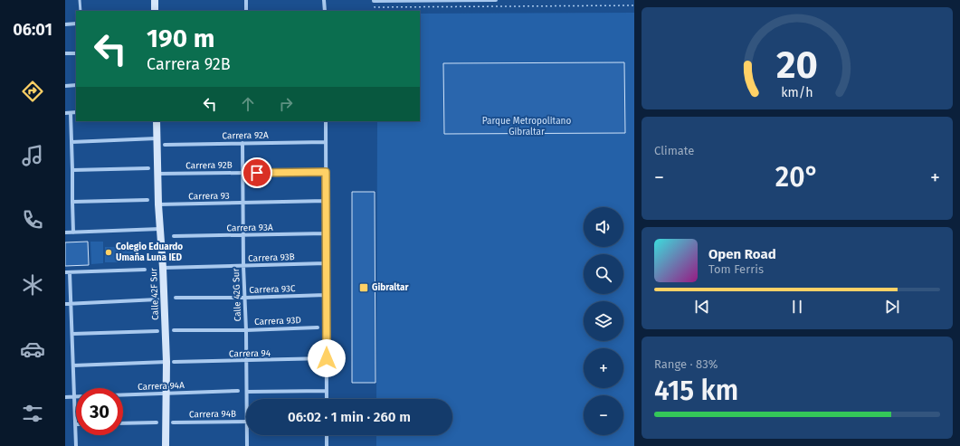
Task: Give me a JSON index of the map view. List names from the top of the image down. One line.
{"streets":{"street":["Carrera 92A","Carrera 92B","Carrera 93","Carrera 93A","Carrera 93B","Carrera 93C","Calle 42F Sur","Calle 42G Sur","Carrera 93D","Carrera 94","Carrera 94A","Carrera 94B"]},"crossings":[["Carrera 92A","Calle 42G Sur"],["Carrera 92B","Calle 42F Sur"],["Carrera 92B","Calle 42G Sur"],["Carrera 93","Calle 42F Sur"],["Carrera 93","Calle 42G Sur"],["Carrera 93A","Calle 42G Sur"],["Carrera 93B","Calle 42F Sur"],["Carrera 93B","Calle 42G Sur"],["Carrera 93C","Calle 42G Sur"],["Calle 42F Sur","Carrera 94A"],["Calle 42G Sur","Carrera 93D"],["Calle 42G Sur","Carrera 94"]],"parks":["Parque Metropolitano Gibraltar"],"places":{"other":["Colegio Eduardo Umaña Luna IED"],"transit":["Gibraltar"]},"page":{"tabs":"06:01","turn":["190 m","Carrera 92B"],"tile":["Climate",["Range · 83%","415 km"]],"heat":["−","20°","+"],"map_buttons":["+","−"],"song":["Open Road","Tom Ferris"],"limit":"30","trip":"06:02 · 1 min · 260 m","gauge":["20","km/h"]}}
